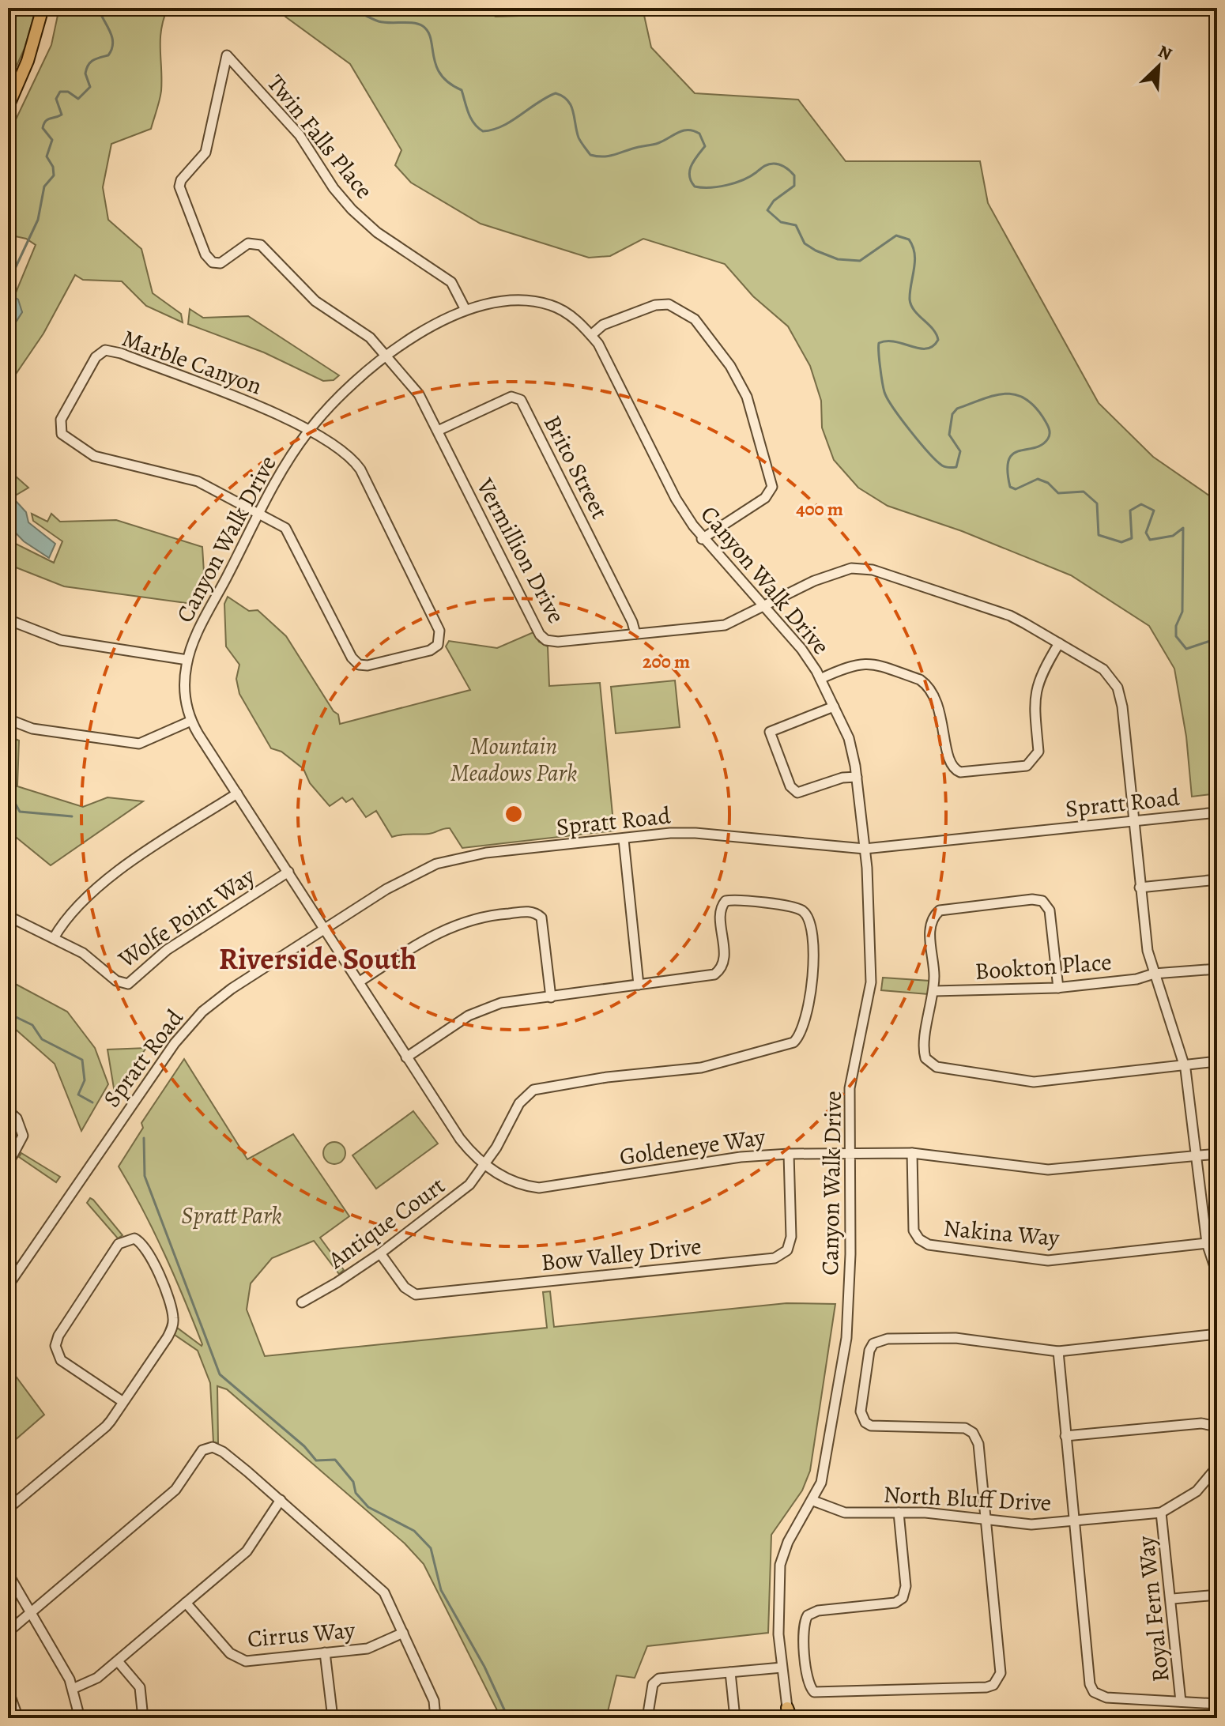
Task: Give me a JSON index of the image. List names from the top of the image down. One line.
{"streets":{"street":["Twin Falls Place","Marble Canyon","Brito Street","Canyon Walk Drive","Vermillion Drive","Spratt Road","Wolfe Point Way","Bookton Place","Goldeneye Way","Antique Court","Nakina Way","Bow Valley Drive","North Bluff Drive","Royal Fern Way","Cirrus Way"]},"crossings":[["Twin Falls Place","Canyon Walk Drive"],["Twin Falls Place","Vermillion Drive"],["Marble Canyon","Canyon Walk Drive"],["Brito Street","Vermillion Drive"],["Canyon Walk Drive","Vermillion Drive"],["Canyon Walk Drive","Spratt Road"],["Canyon Walk Drive","Wolfe Point Way"],["Canyon Walk Drive","Goldeneye Way"],["Canyon Walk Drive","North Bluff Drive"],["Vermillion Drive","Spratt Road"],["Spratt Road","Goldeneye Way"],["Goldeneye Way","Antique Court"],["Goldeneye Way","Nakina Way"],["Goldeneye Way","Bow Valley Drive"],["Antique Court","Bow Valley Drive"],["North Bluff Drive","Royal Fern Way"]],"districts":["Riverside South"],"parks":["Mountain Meadows Park","Spratt Park"],"north":"top right","rings":["400 m","200 m"]}
